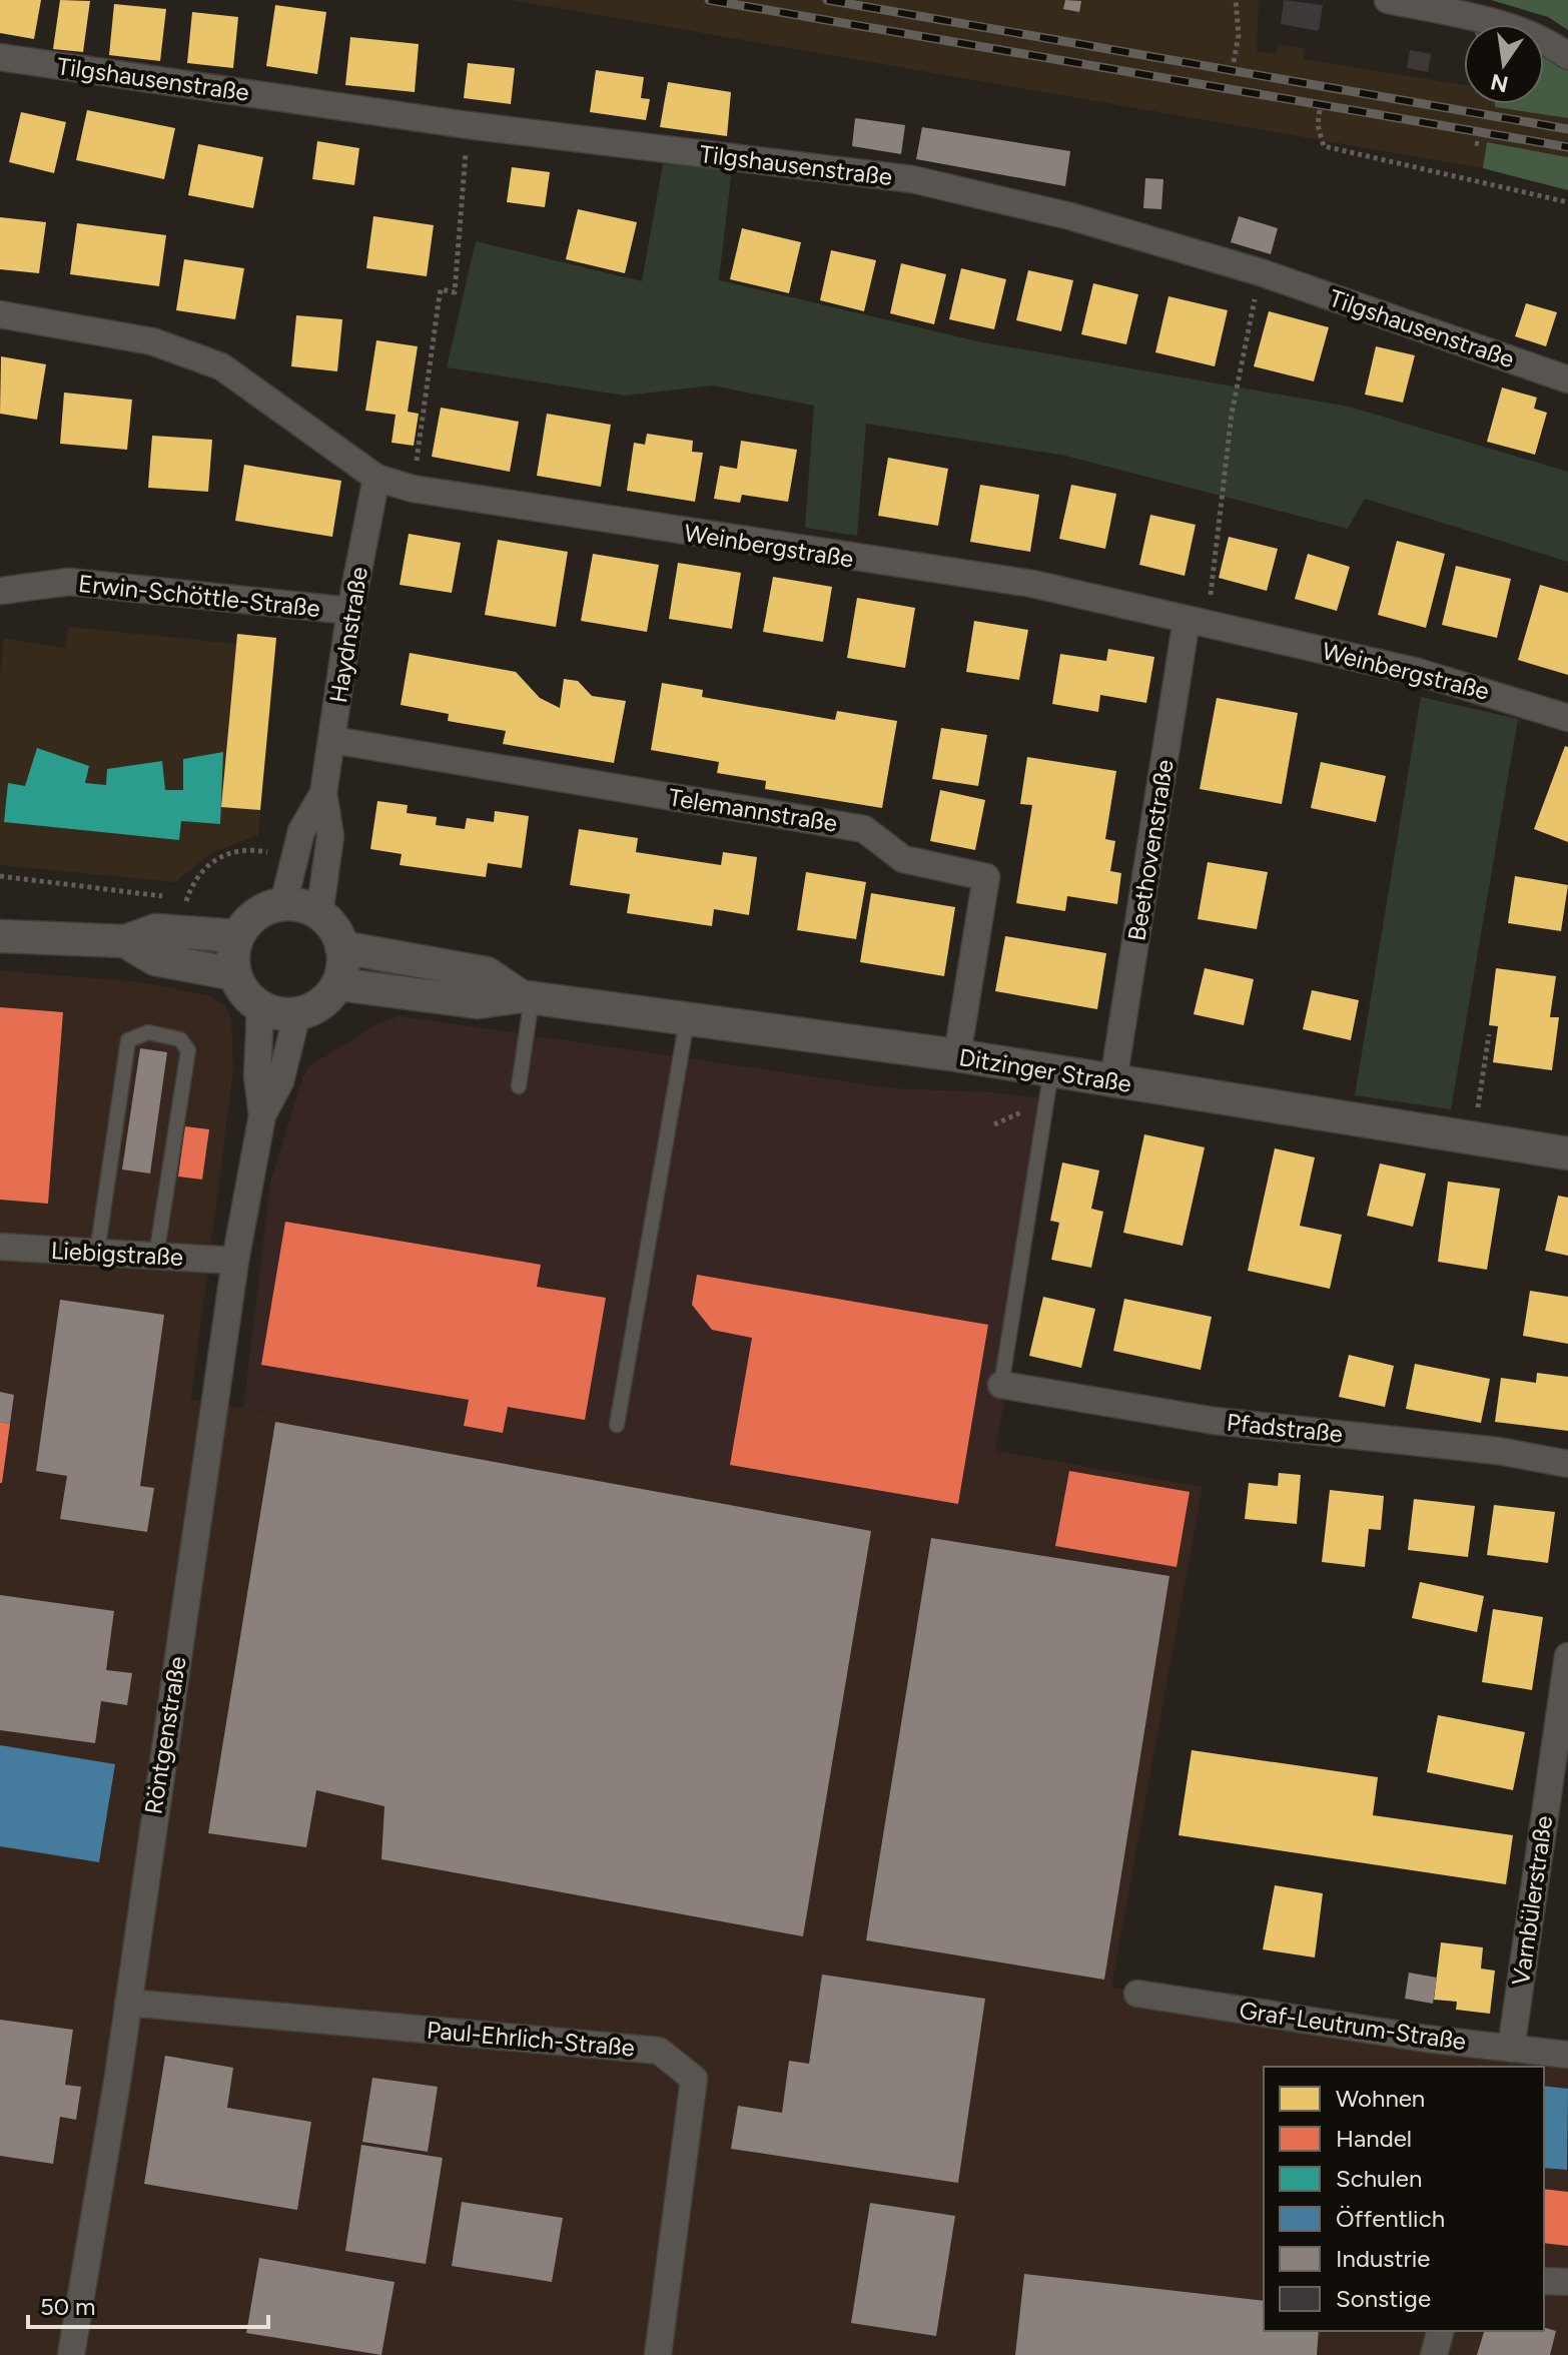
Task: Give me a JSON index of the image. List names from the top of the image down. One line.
{"streets":{"street":["Tilgshausenstraße","Weinbergstraße","Erwin-Schöttle-Straße","Haydnstraße","Telemannstraße","Beethovenstraße","Ditzinger Straße","Liebigstraße","Pfadstraße","Röntgenstraße","Varnbülerstraße","Graf-Leutrum-Straße","Paul-Ehrlich-Straße"]},"crossings":[["Weinbergstraße","Haydnstraße"],["Weinbergstraße","Beethovenstraße"],["Erwin-Schöttle-Straße","Haydnstraße"],["Haydnstraße","Telemannstraße"],["Haydnstraße","Ditzinger Straße"],["Haydnstraße","Röntgenstraße"],["Telemannstraße","Ditzinger Straße"],["Beethovenstraße","Ditzinger Straße"],["Ditzinger Straße","Röntgenstraße"],["Liebigstraße","Röntgenstraße"],["Röntgenstraße","Paul-Ehrlich-Straße"],["Varnbülerstraße","Graf-Leutrum-Straße"]],"legend":["Wohnen","Handel","Schulen","Öffentlich","Industrie","Sonstige"],"scale_bar":"50 m","north":"bottom"}
